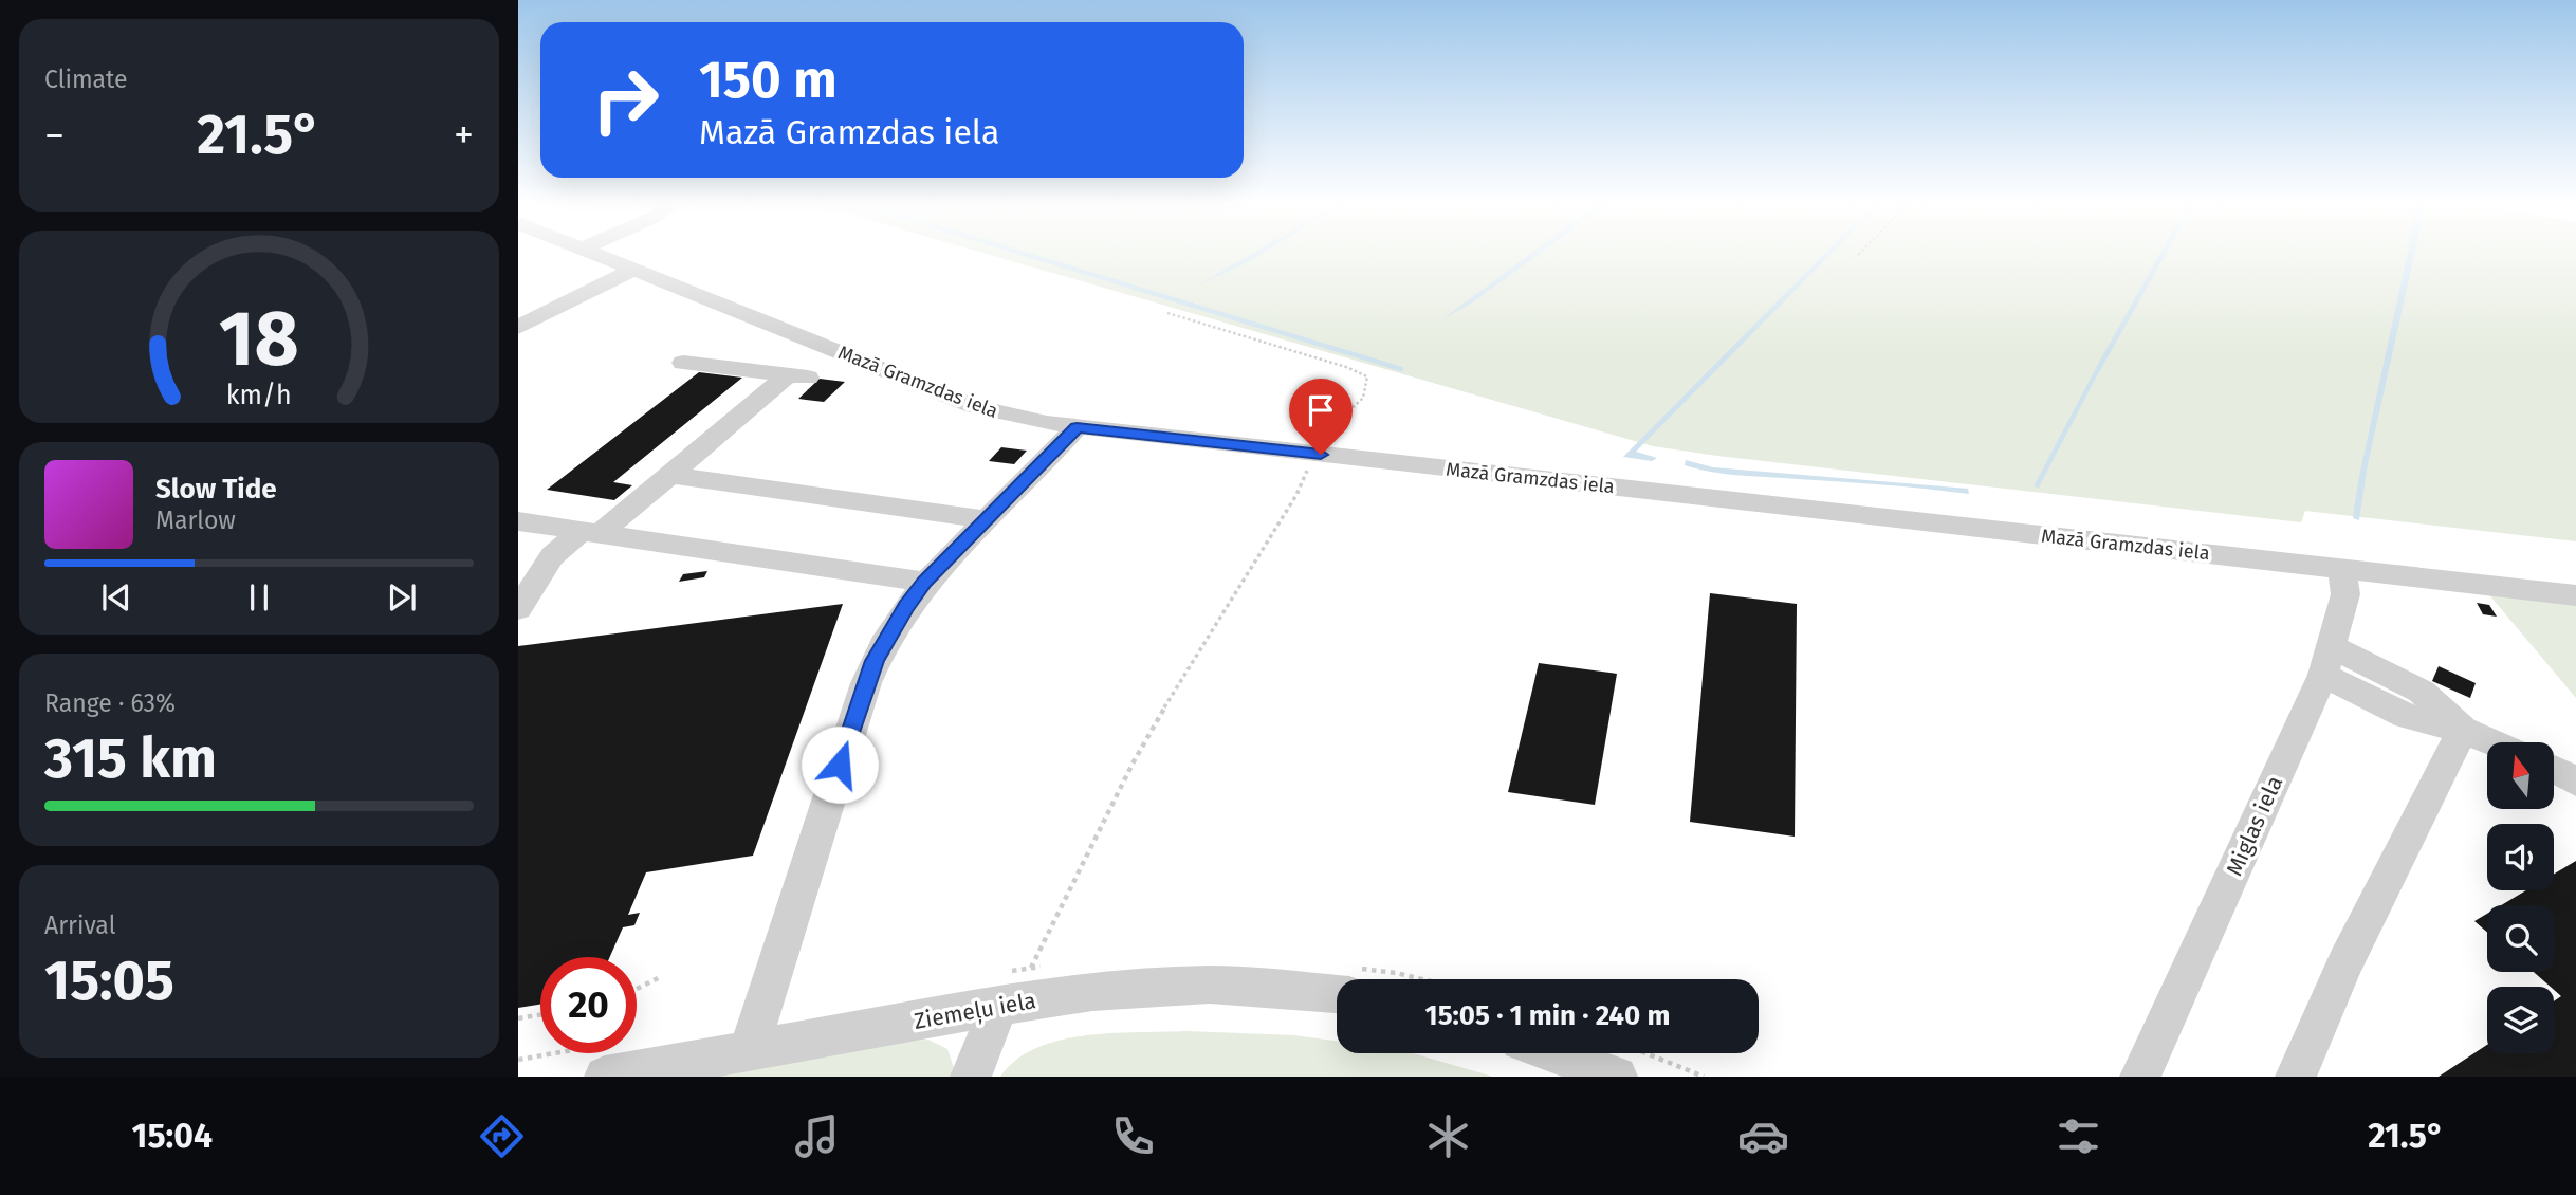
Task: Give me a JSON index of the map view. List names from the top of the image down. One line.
{"streets":{"street":["Mazā Gramzdas iela","Miglas iela","Ziemeļu iela"]},"crossings":[["Mazā Gramzdas iela","Miglas iela"]],"north":"top","page":{"tile":["Climate",["Range · 63%","315 km"],["Arrival","15:05"]],"turn":["150 m","Mazā Gramzdas iela"],"heat":["−","21.5°","+"],"song":["Slow Tide","Marlow"],"limit":"20","trip":"15:05 · 1 min · 240 m","tabs":["15:04","21.5°"],"gauge":["18","km/h"]}}
